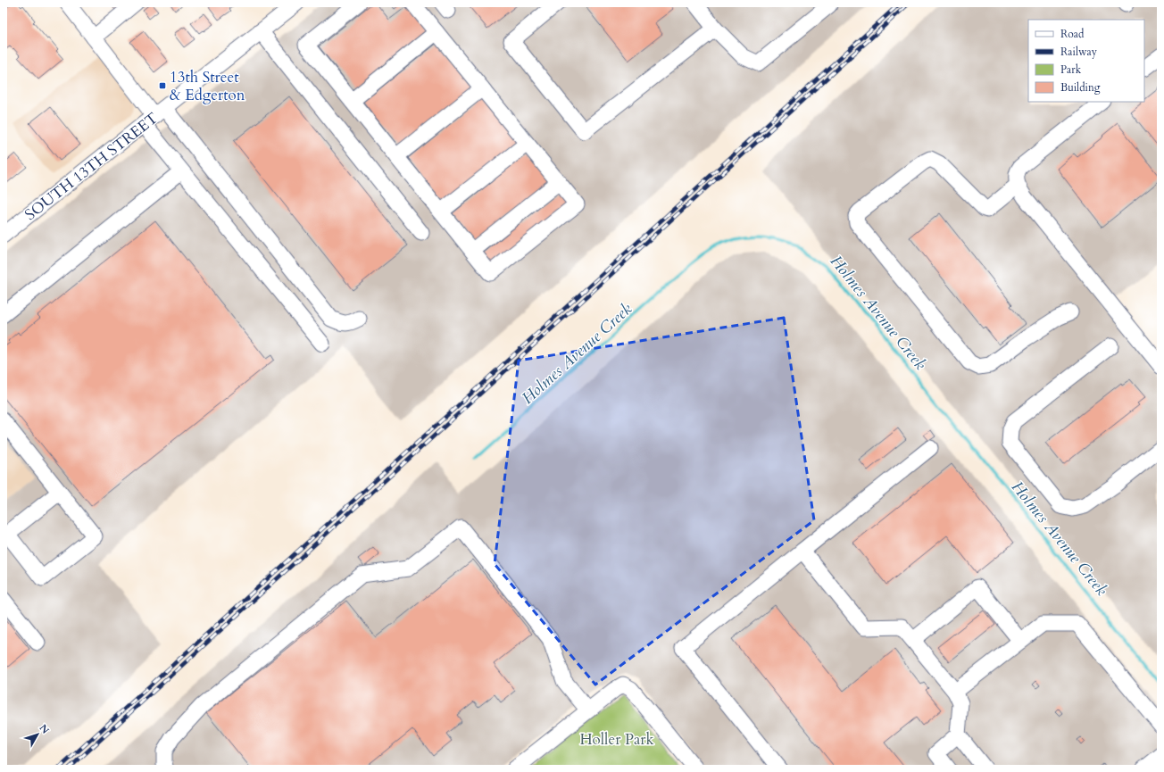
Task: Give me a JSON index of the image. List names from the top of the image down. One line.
{"streets":{"street":["SOUTH 13TH STREET"]},"water":["Holmes Avenue Creek"],"parks":["Holler Park"],"places":{"transit":["13th Street & Edgerton"]},"legend":["Road","Railway","Park","Building"],"north":"top right"}
